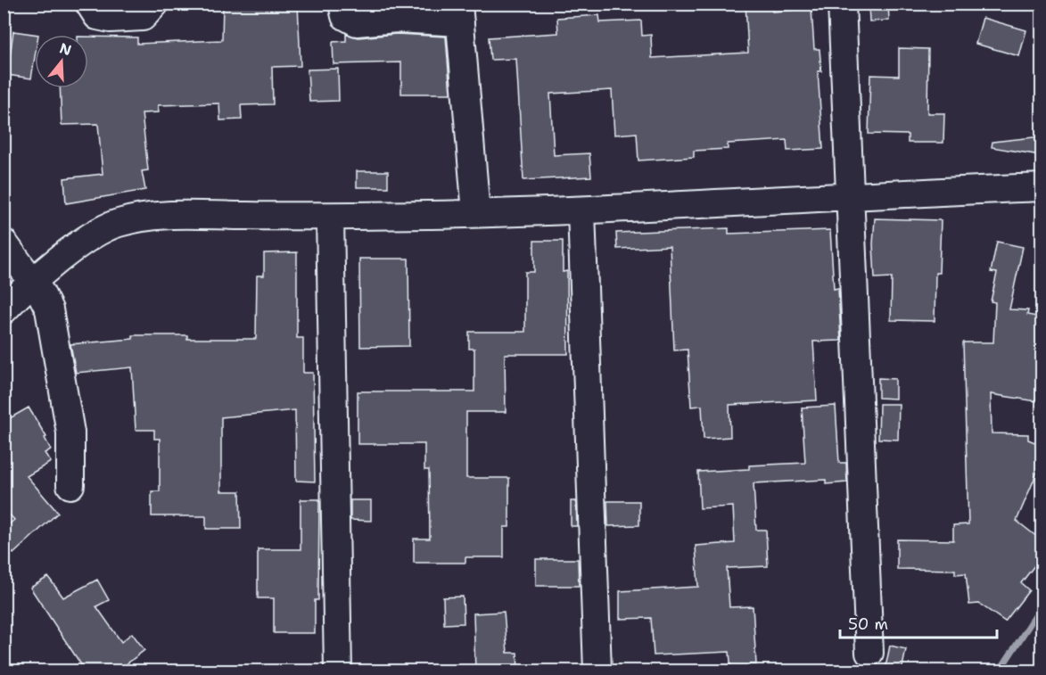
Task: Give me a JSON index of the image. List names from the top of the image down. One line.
{"scale_bar":"50 m","north":"top"}
